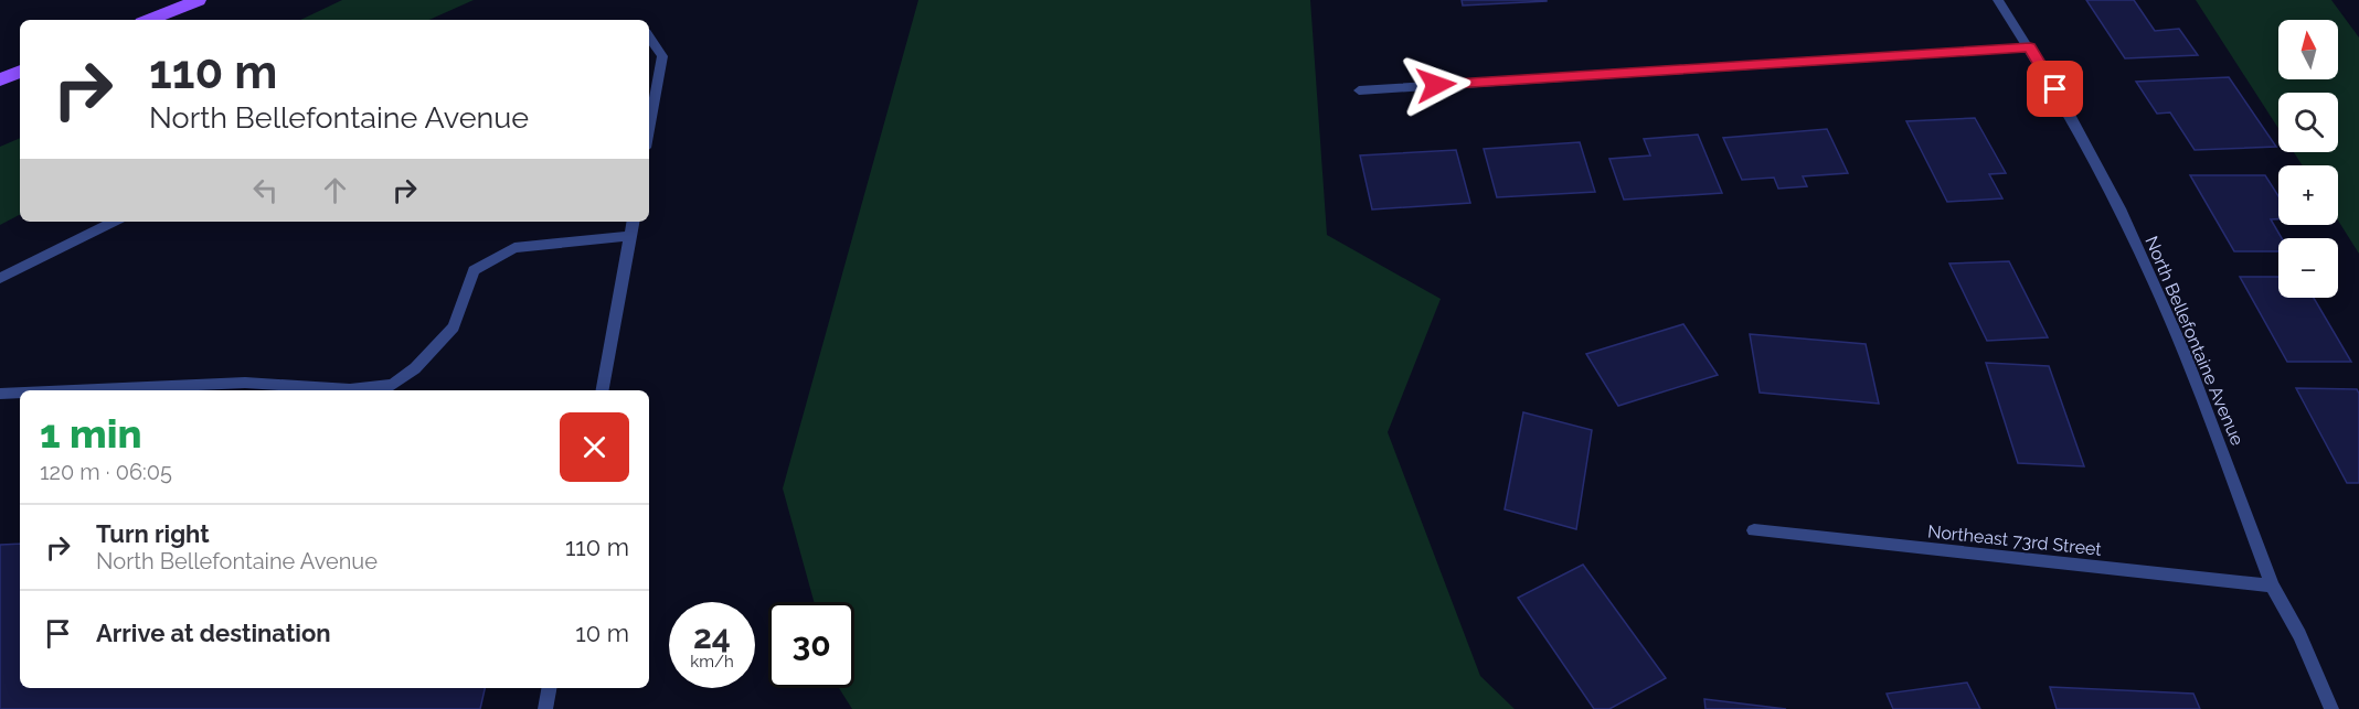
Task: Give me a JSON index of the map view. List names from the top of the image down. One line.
{"streets":{"street":["North Bellefontaine Avenue","Northeast 73rd Street"]},"crossings":[["North Bellefontaine Avenue","Northeast 73rd Street"]],"north":"top","page":{"map_buttons":["+","−"],"turn":["110 m","North Bellefontaine Avenue"],"heading":["1 min","120 m · 06:05"],"list":[{"name":"Turn right","note":"North Bellefontaine Avenue","value":"110 m"},{"name":"Arrive at destination","value":"10 m"}],"speed":"24 km/h","limit":"30"}}
